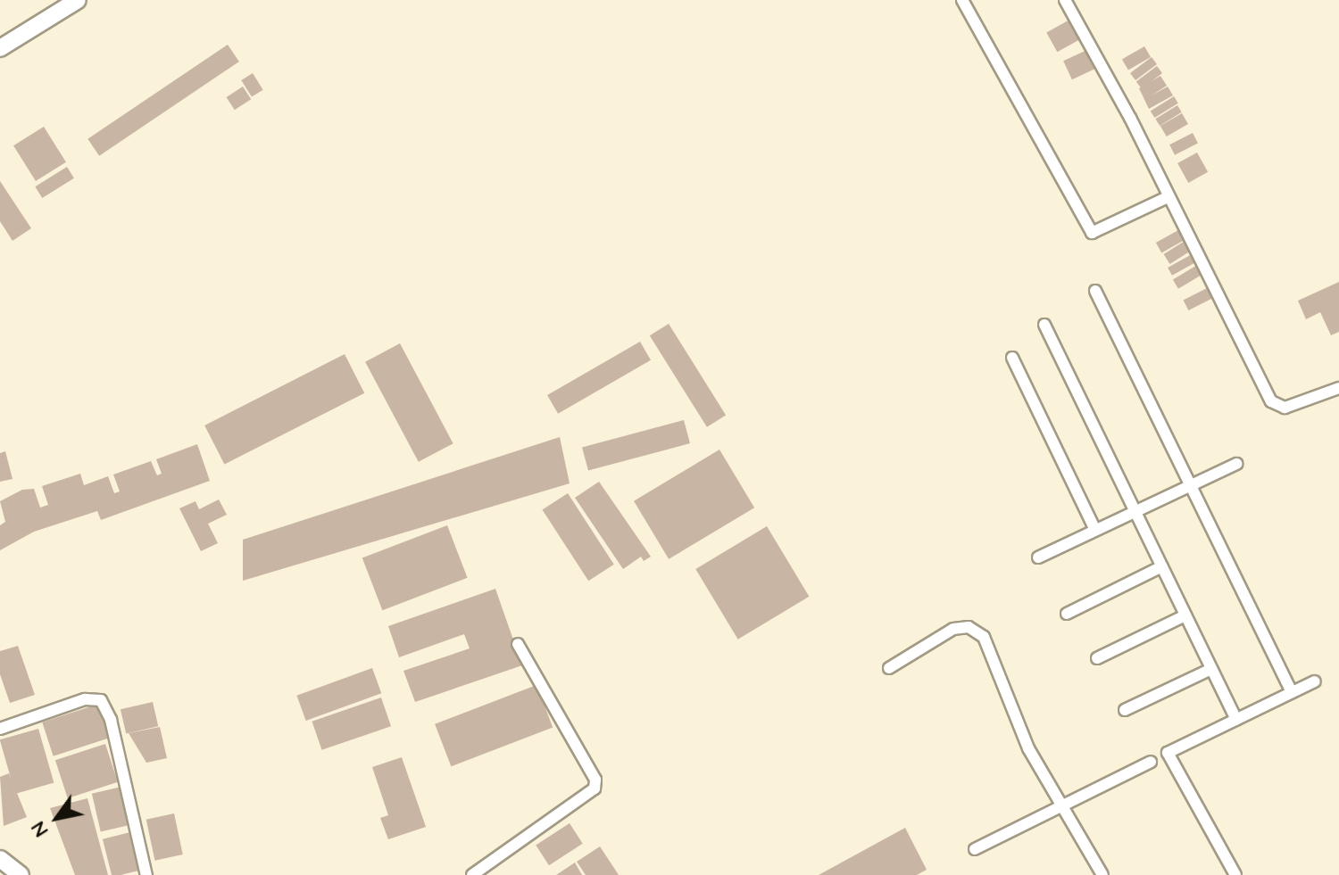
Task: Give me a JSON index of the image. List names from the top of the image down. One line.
{"north":"bottom left"}
